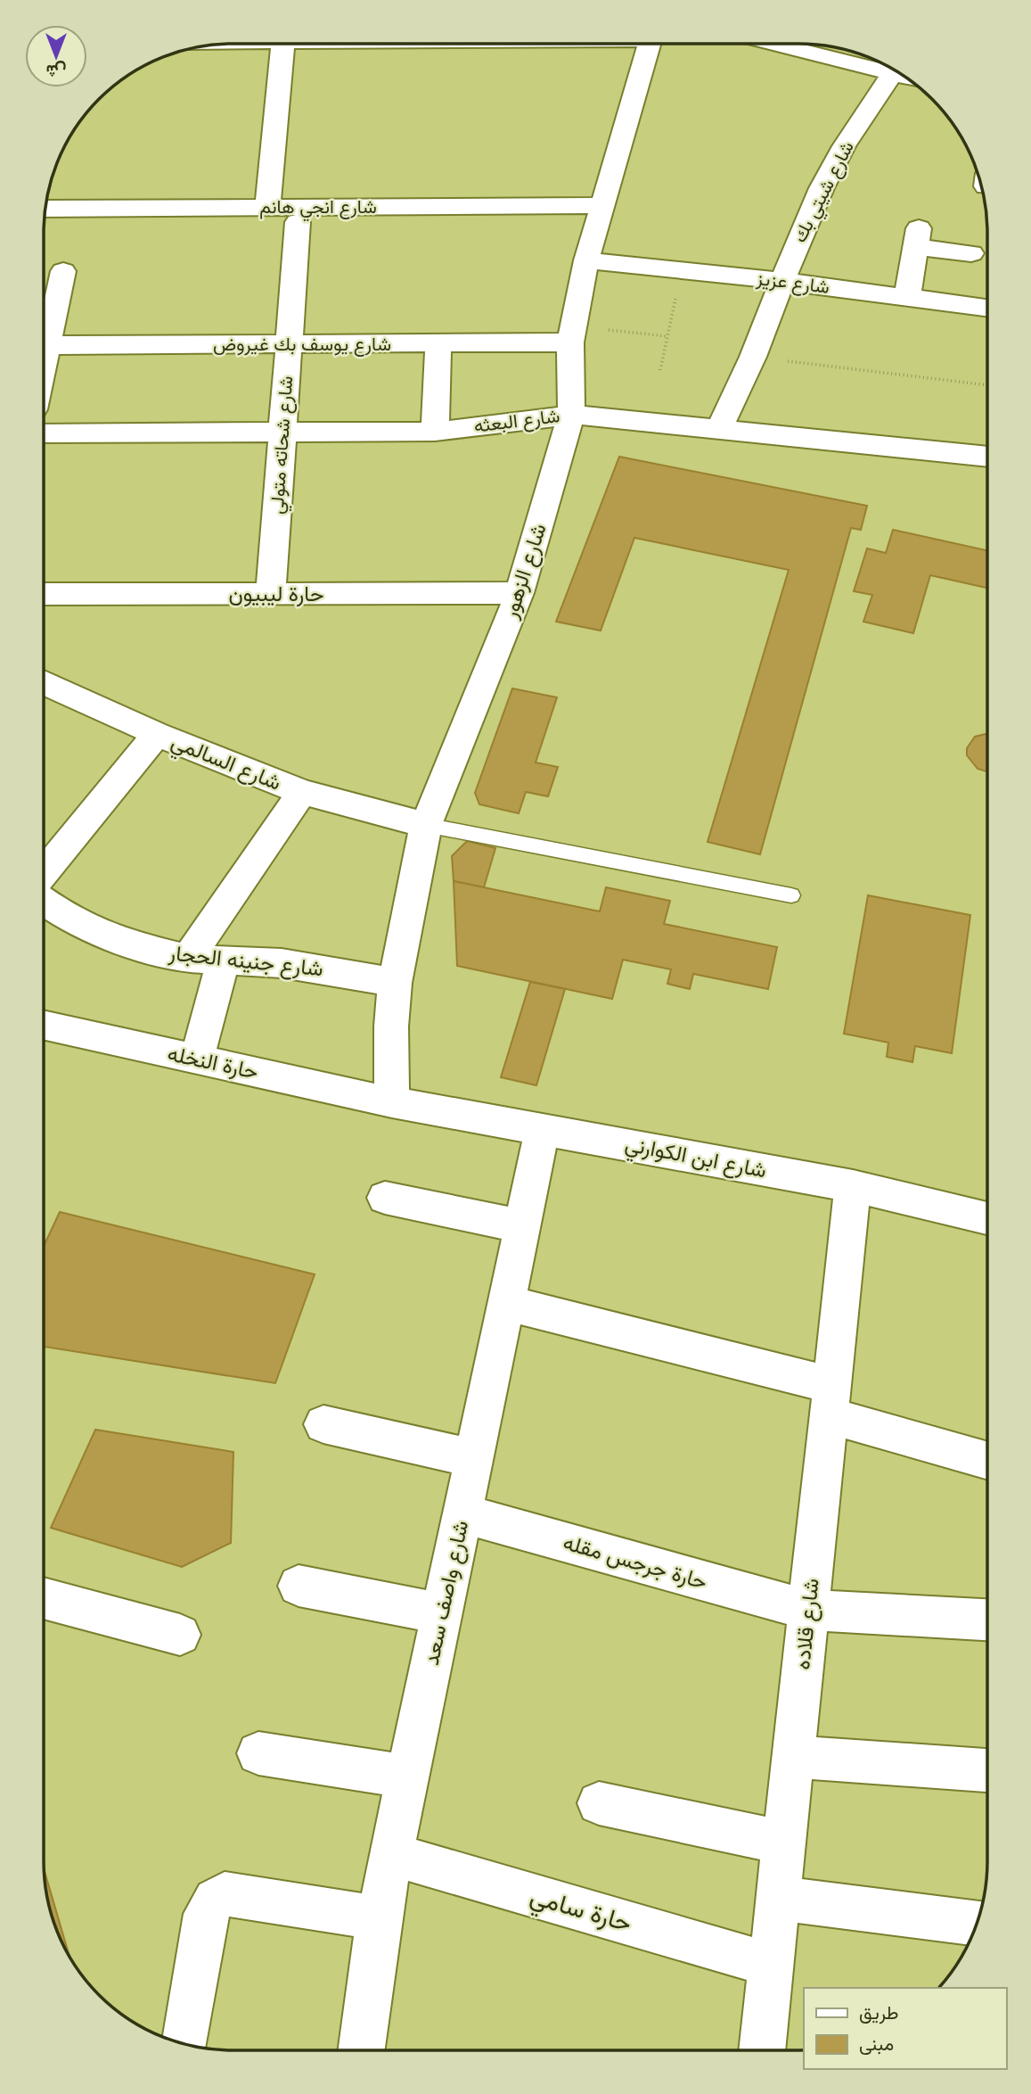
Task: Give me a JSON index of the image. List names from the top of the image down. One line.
{"streets":{"street":["شارع شيتي بك","شارع انجي هانم","شارع عزيز","شارع يوسف بك غيروض","شارع البعثه","شارع شحاته متولي","شارع الزهور","حارة ليبيون","شارع السالمي","شارع جنينه الحجار","حارة النخله","شارع ابن الكوارني","حارة جرجس مقله","شارع واصف سعد","شارع قلاده","حارة سامي"]},"crossings":[["شارع شيتي بك","شارع عزيز"],["شارع شيتي بك","شارع البعثه"],["شارع انجي هانم","شارع الزهور"],["شارع عزيز","شارع الزهور"],["شارع يوسف بك غيروض","شارع شحاته متولي"],["شارع يوسف بك غيروض","شارع الزهور"],["شارع البعثه","شارع شحاته متولي"],["شارع البعثه","شارع الزهور"],["شارع شحاته متولي","حارة ليبيون"],["شارع الزهور","حارة ليبيون"],["شارع الزهور","شارع السالمي"],["شارع الزهور","شارع جنينه الحجار"],["شارع الزهور","حارة النخله"],["شارع الزهور","شارع ابن الكوارني"],["حارة النخله","شارع ابن الكوارني"],["شارع ابن الكوارني","شارع واصف سعد"],["شارع ابن الكوارني","شارع قلاده"],["حارة جرجس مقله","شارع واصف سعد"],["حارة جرجس مقله","شارع قلاده"],["شارع واصف سعد","حارة سامي"],["شارع قلاده","حارة سامي"]],"legend":["طريق","مبنى"],"north":"bottom"}
